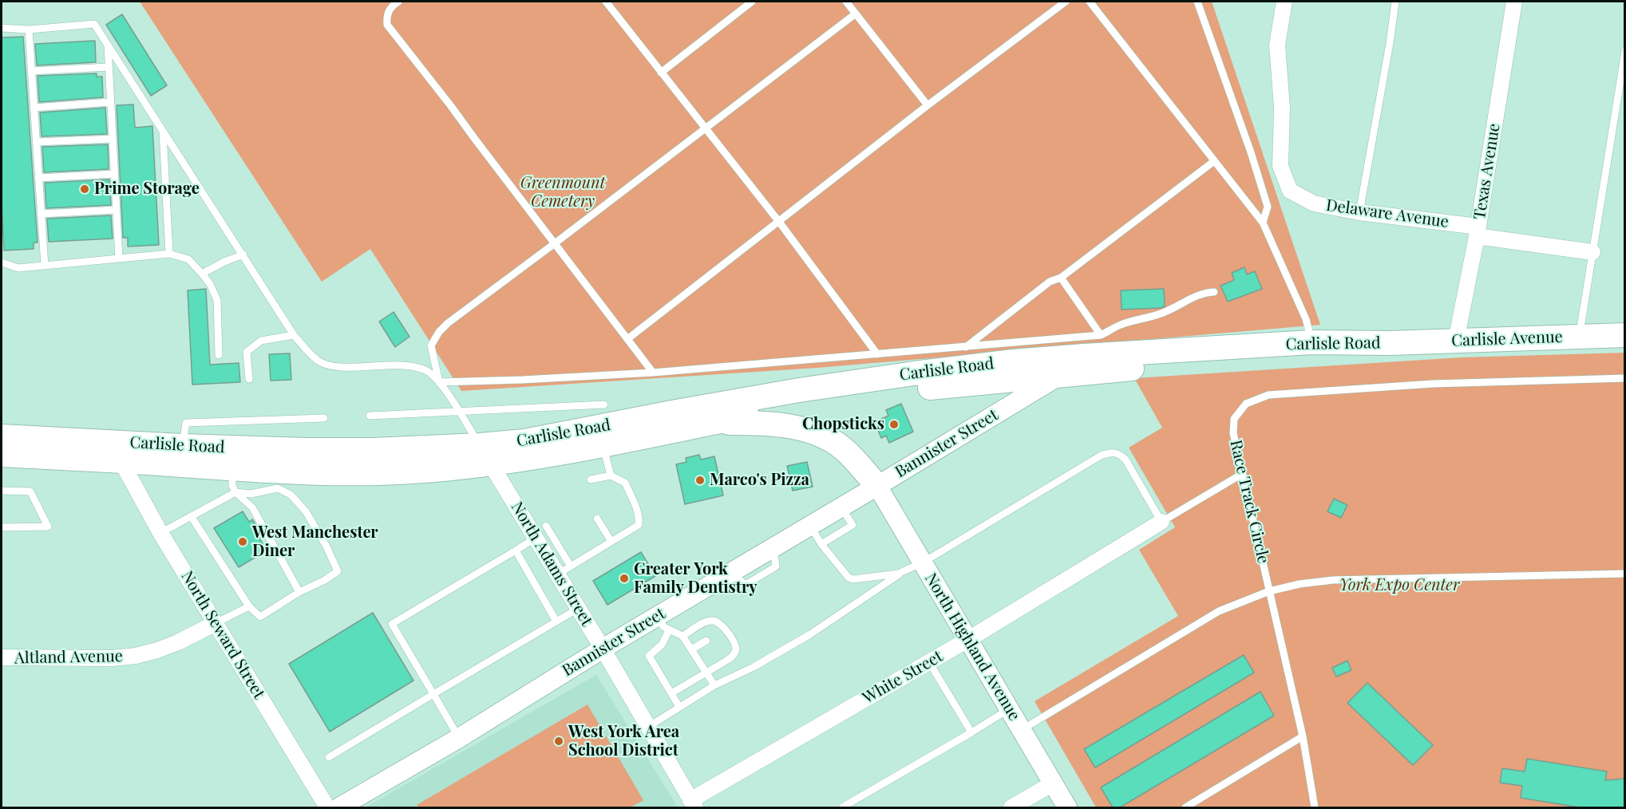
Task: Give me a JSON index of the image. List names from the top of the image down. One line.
{"streets":{"main road":["Carlisle Avenue","Carlisle Road"],"street":["Texas Avenue","Delaware Avenue","Bannister Street","North Adams Street","North Seward Street","North Highland Avenue","Altland Avenue","White Street"],"lane":["Race Track Circle"]},"crossings":[["Texas Avenue","Delaware Avenue"],["Texas Avenue","Carlisle Avenue"],["Carlisle Avenue","Carlisle Road"],["Carlisle Road","Bannister Street"],["Carlisle Road","North Adams Street"],["Carlisle Road","North Seward Street"],["Bannister Street","North Adams Street"],["Bannister Street","North Highland Avenue"],["North Adams Street","White Street"],["North Seward Street","Altland Avenue"],["North Highland Avenue","White Street"]],"parks":["Greenmount Cemetery","York Expo Center"],"places":["Prime Storage","Chopsticks","Marco's Pizza","West Manchester Diner","Greater York Family Dentistry","West York Area School District"]}
